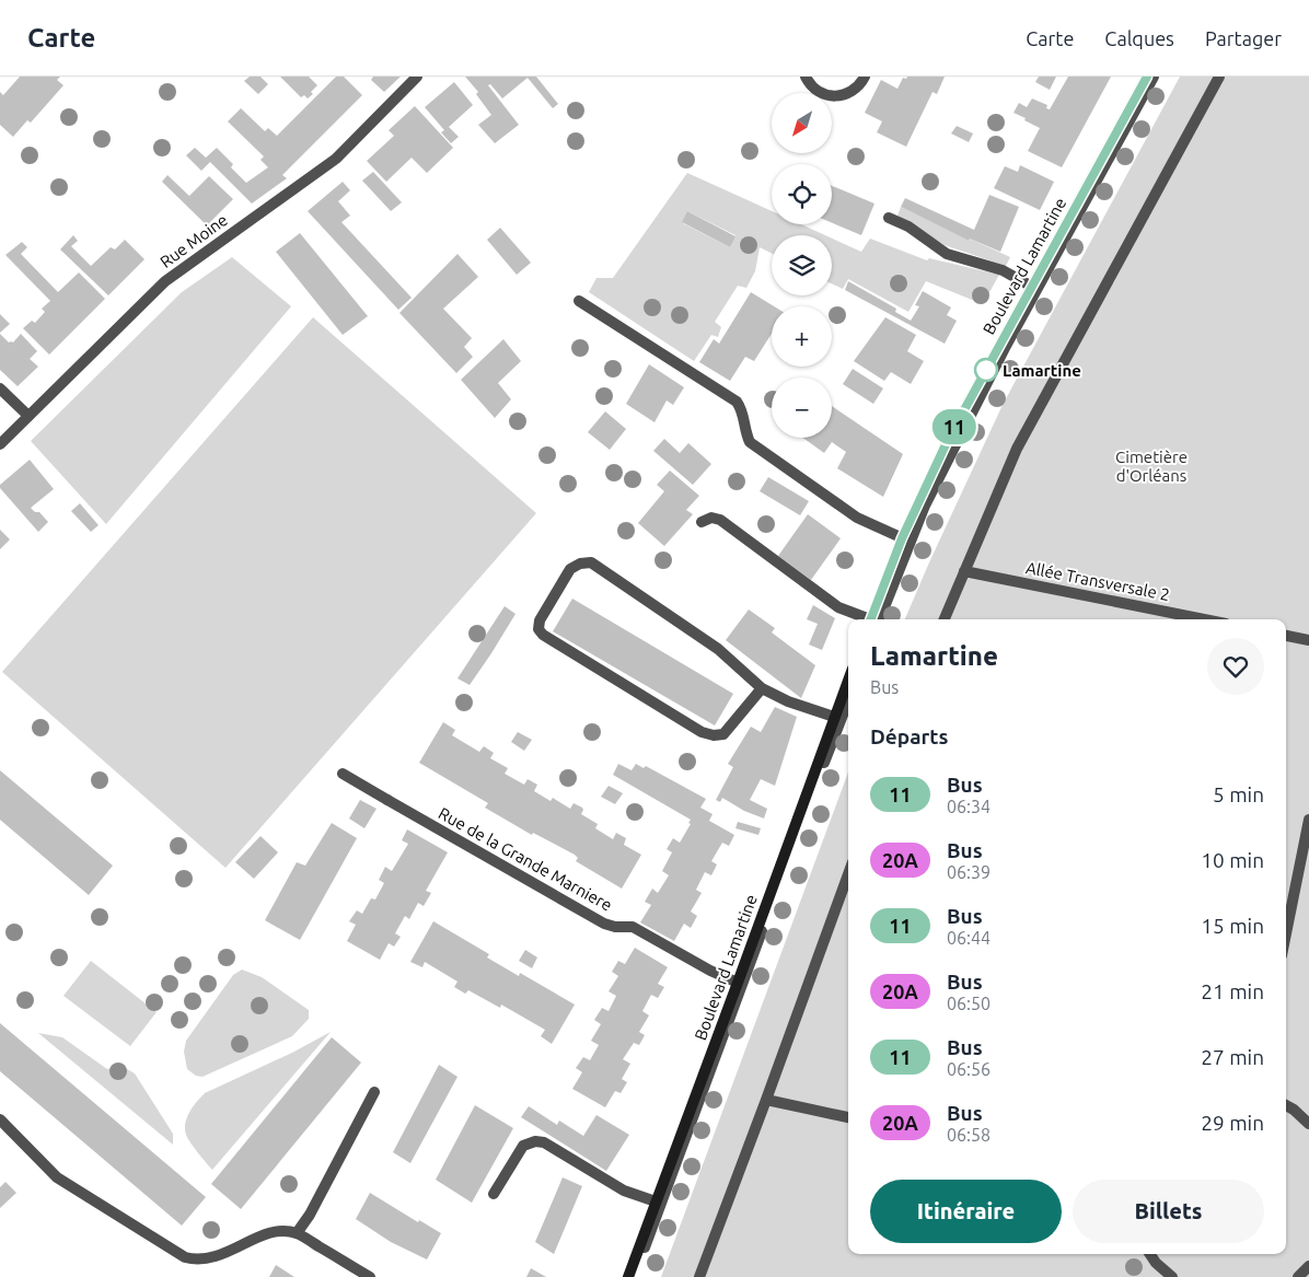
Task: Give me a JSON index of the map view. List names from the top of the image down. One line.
{"streets":{"street":["Rue Moine","Boulevard Lamartine","Allée Transversale 2","Rue de la Grande Marniere"]},"crossings":[["Boulevard Lamartine","Rue de la Grande Marniere"]],"parks":["Cimetière d'Orléans"],"places":["Lamartine"],"lines":["bus line 11"],"north":"bottom left","page":{"header":"Carte","nav":["Carte","Calques","Partager"],"on_map":"11","map_buttons":["+","−"],"heading":[["Lamartine","Bus"],"Départs"],"list":[{"mark":"11","name":"Bus","note":"06:34","value":"5 min"},{"mark":"20A","name":"Bus","note":"06:39","value":"10 min"},{"mark":"11","name":"Bus","note":"06:44","value":"15 min"},{"mark":"20A","name":"Bus","note":"06:50","value":"21 min"},{"mark":"11","name":"Bus","note":"06:56","value":"27 min"},{"mark":"20A","name":"Bus","note":"06:58","value":"29 min"}],"buttons":["Itinéraire","Billets"]}}
